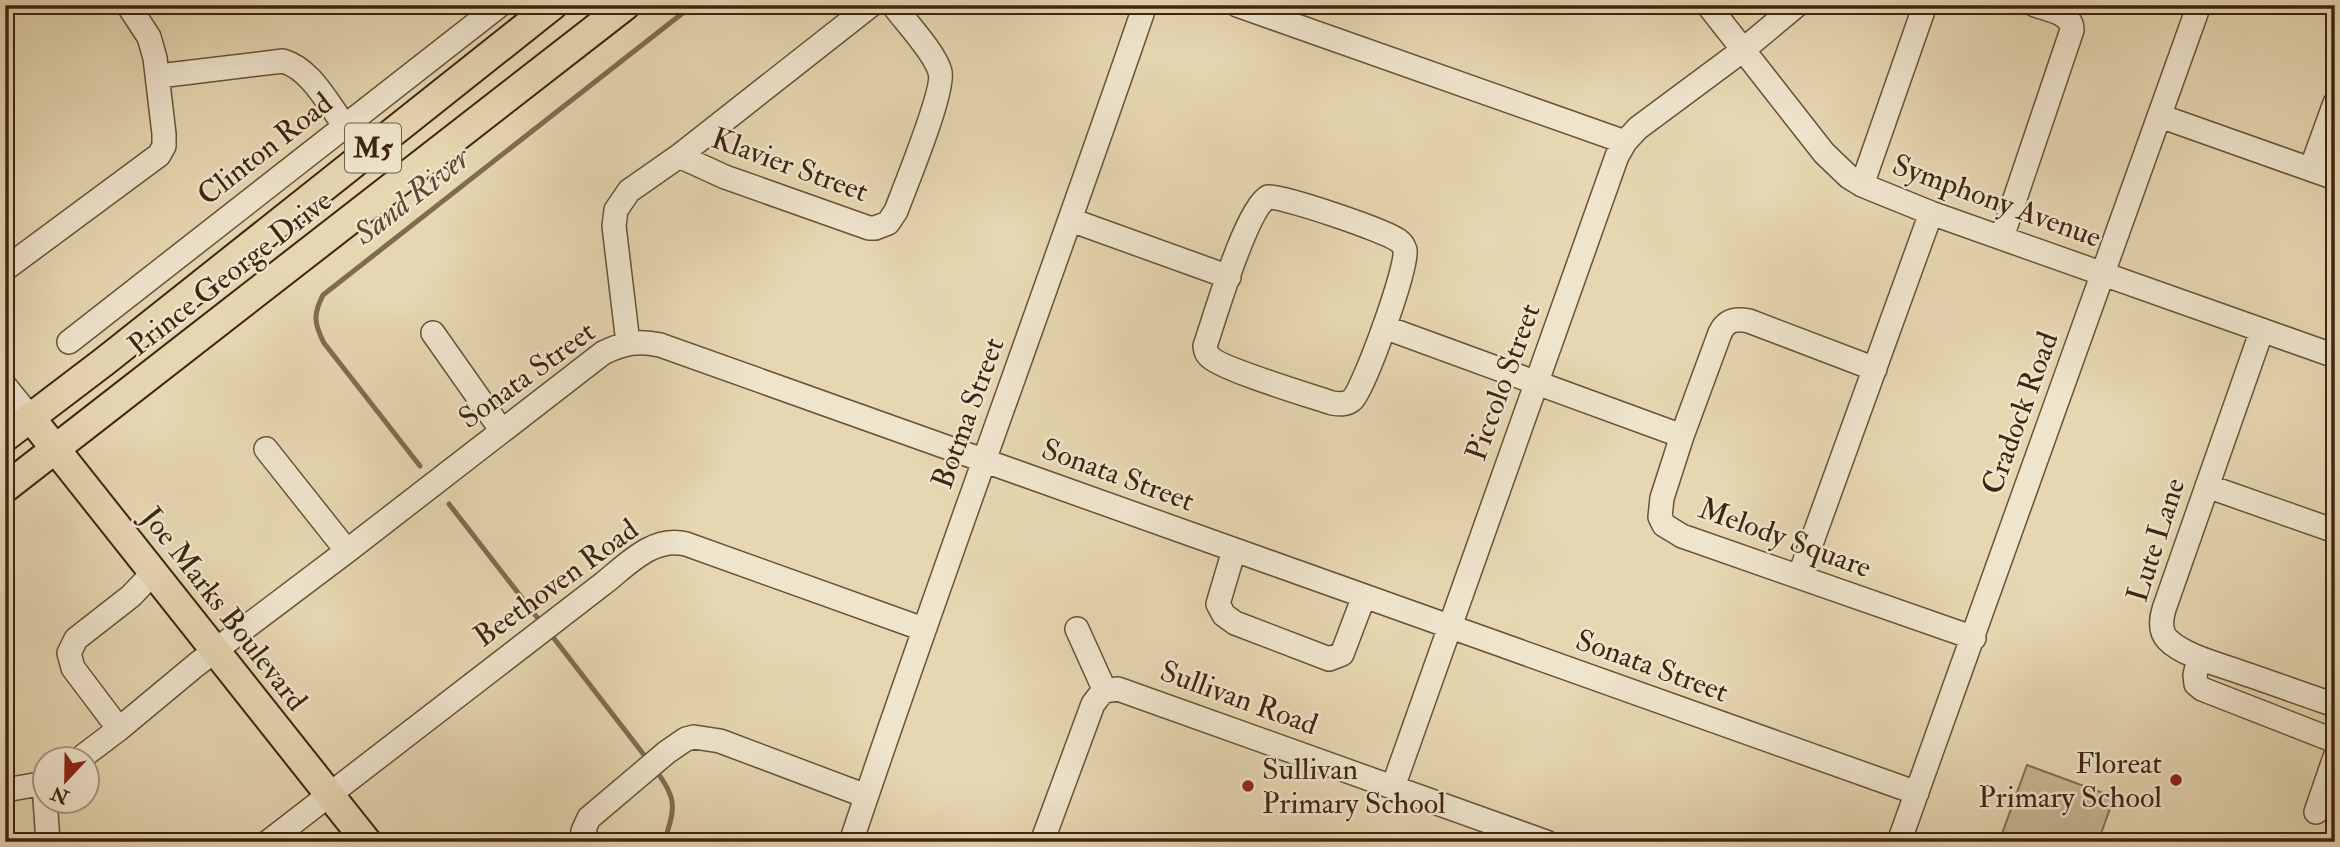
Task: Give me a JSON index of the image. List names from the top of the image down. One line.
{"streets":{"main road":["M5","Prince George Drive","Joe Marks Boulevard"],"street":["Clinton Road","Klavier Street","Symphony Avenue","Sonata Street","Piccolo Street","Botma Street","Cradock Road","Melody Square","Lute Lane","Beethoven Road","Sullivan Road"]},"crossings":[["Klavier Street","Sonata Street"],["Symphony Avenue","Piccolo Street"],["Symphony Avenue","Cradock Road"],["Symphony Avenue","Lute Lane"],["Prince George Drive","Joe Marks Boulevard"],["Sonata Street","Piccolo Street"],["Sonata Street","Botma Street"],["Sonata Street","Cradock Road"],["Sonata Street","Joe Marks Boulevard"],["Piccolo Street","Sullivan Road"],["Botma Street","Beethoven Road"],["Cradock Road","Melody Square"],["Beethoven Road","Joe Marks Boulevard"]],"water":["Sand River"],"places":["Floreat Primary School","Sullivan Primary School"],"north":"bottom"}
